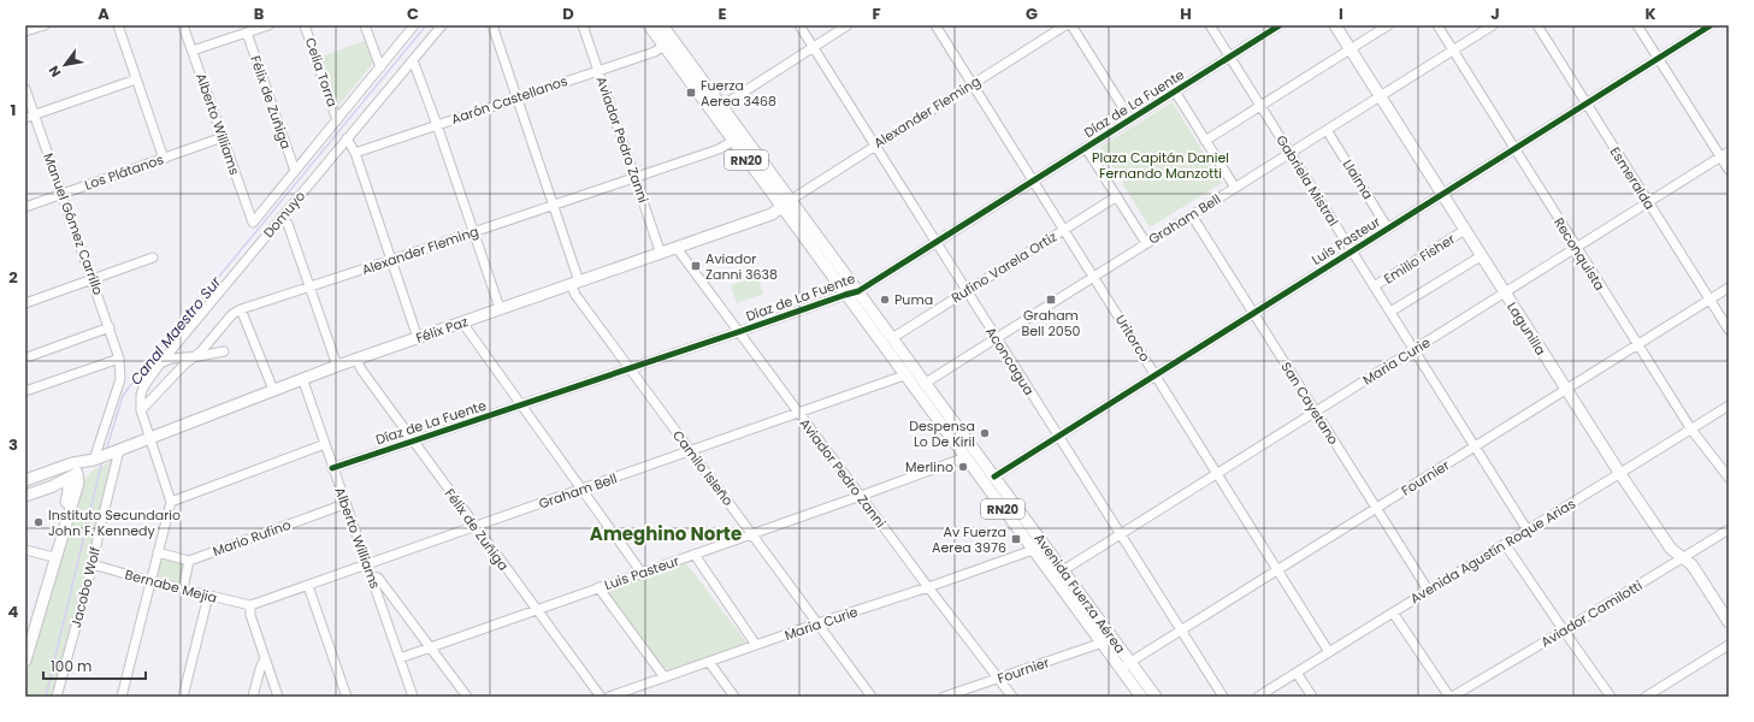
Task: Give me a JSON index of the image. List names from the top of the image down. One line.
{"streets":{"main road":["RN20","Lagunilla","Félix Paz","Avenida Fuerza Aérea"],"street":["Celia Torra","Aarón Castellanos","Félix de Zuñiga","Díaz de La Fuente","Alexander Fleming","Alberto Williams","Aviador Pedro Zanni","Los Plátanos","Esmeralda","Llaima","Gabriela Mistral","Domuyo","Graham Bell","Manuel Gómez Carrillo","Luis Pasteur","Reconquista","Emilio Fisher","Rufino Varela Ortiz","Uritorco","Aconcagua","Maria Curie","San Cayetano","Camilo Isleño","Fournier","Mario Rufino","Avenida Agustín Roque Arias","Bernabe Mejia","Jacobo Wolf","Aviador Camilotti"]},"crossings":[["Celia Torra","Domuyo"],["Aarón Castellanos","Aviador Pedro Zanni"],["Aarón Castellanos","Camilo Isleño"],["Aarón Castellanos","Avenida Fuerza Aérea"],["Félix de Zuñiga","Díaz de La Fuente"],["Félix de Zuñiga","Domuyo"],["Félix de Zuñiga","Graham Bell"],["Félix de Zuñiga","Luis Pasteur"],["Félix de Zuñiga","Félix Paz"],["Díaz de La Fuente","Alberto Williams"],["Díaz de La Fuente","Aviador Pedro Zanni"],["Díaz de La Fuente","Gabriela Mistral"],["Díaz de La Fuente","Uritorco"],["Díaz de La Fuente","Aconcagua"],["Díaz de La Fuente","Camilo Isleño"],["Díaz de La Fuente","Avenida Fuerza Aérea"],["Alexander Fleming","Aviador Pedro Zanni"],["Alexander Fleming","Domuyo"],["Alexander Fleming","Félix Paz"],["Alexander Fleming","Uritorco"],["Alexander Fleming","Aconcagua"],["Alexander Fleming","Camilo Isleño"],["Alexander Fleming","Avenida Fuerza Aérea"],["Alberto Williams","Los Plátanos"],["Alberto Williams","Domuyo"],["Alberto Williams","Graham Bell"],["Alberto Williams","Luis Pasteur"],["Alberto Williams","Félix Paz"],["Alberto Williams","Mario Rufino"],["Aviador Pedro Zanni","Graham Bell"],["Aviador Pedro Zanni","Luis Pasteur"],["Aviador Pedro Zanni","Félix Paz"],["Aviador Pedro Zanni","Maria Curie"],["Aviador Pedro Zanni","Fournier"],["Los Plátanos","Manuel Gómez Carrillo"],["Esmeralda","Luis Pasteur"],["Esmeralda","Maria Curie"],["Esmeralda","Fournier"],["Llaima","Graham Bell"],["Llaima","Luis Pasteur"],["Gabriela Mistral","Graham Bell"],["Gabriela Mistral","Luis Pasteur"],["Gabriela Mistral","Emilio Fisher"],["Gabriela Mistral","Maria Curie"],["Gabriela Mistral","Fournier"],["Gabriela Mistral","Avenida Agustín Roque Arias"],["Graham Bell","Reconquista"],["Graham Bell","Lagunilla"],["Graham Bell","Uritorco"],["Graham Bell","Aconcagua"],["Graham Bell","San Cayetano"],["Graham Bell","Camilo Isleño"],["Graham Bell","Bernabe Mejia"],["Graham Bell","Avenida Fuerza Aérea"],["Manuel Gómez Carrillo","Félix Paz"],["Luis Pasteur","Reconquista"],["Luis Pasteur","Lagunilla"],["Luis Pasteur","Uritorco"],["Luis Pasteur","Aconcagua"],["Luis Pasteur","San Cayetano"],["Luis Pasteur","Camilo Isleño"],["Luis Pasteur","Avenida Fuerza Aérea"],["Reconquista","Maria Curie"],["Reconquista","Fournier"],["Reconquista","Avenida Agustín Roque Arias"],["Emilio Fisher","Lagunilla"],["Rufino Varela Ortiz","Uritorco"],["Rufino Varela Ortiz","Aconcagua"],["Rufino Varela Ortiz","Avenida Fuerza Aérea"],["Lagunilla","Maria Curie"],["Lagunilla","Fournier"],["Lagunilla","Avenida Agustín Roque Arias"],["Lagunilla","Aviador Camilotti"],["Félix Paz","Camilo Isleño"],["Félix Paz","Jacobo Wolf"],["Félix Paz","Avenida Fuerza Aérea"],["Uritorco","Maria Curie"],["Uritorco","Fournier"],["Uritorco","Avenida Agustín Roque Arias"],["Aconcagua","Maria Curie"],["Aconcagua","Fournier"],["Maria Curie","San Cayetano"],["Maria Curie","Camilo Isleño"],["Maria Curie","Avenida Fuerza Aérea"],["San Cayetano","Fournier"],["San Cayetano","Avenida Agustín Roque Arias"],["Fournier","Avenida Fuerza Aérea"],["Bernabe Mejia","Jacobo Wolf"]],"districts":["Ameghino Norte"],"water":["Canal Maestro Sur"],"parks":["Plaza Capitán Daniel Fernando Manzotti"],"places":{"transit":["Fuerza Aerea 3468","Aviador Zanni 3638","Graham Bell 2050","Av Fuerza Aerea 3976"],"other":["Puma","Despensa Lo De Kiril","Merlino","Instituto Secundario John F. Kennedy"]},"scale_bar":"100 m","north":"bottom left","grid":{"columns":["A","B","C","D","E","F","G","H","I","J","K"],"rows":["1","2","3","4"]}}
